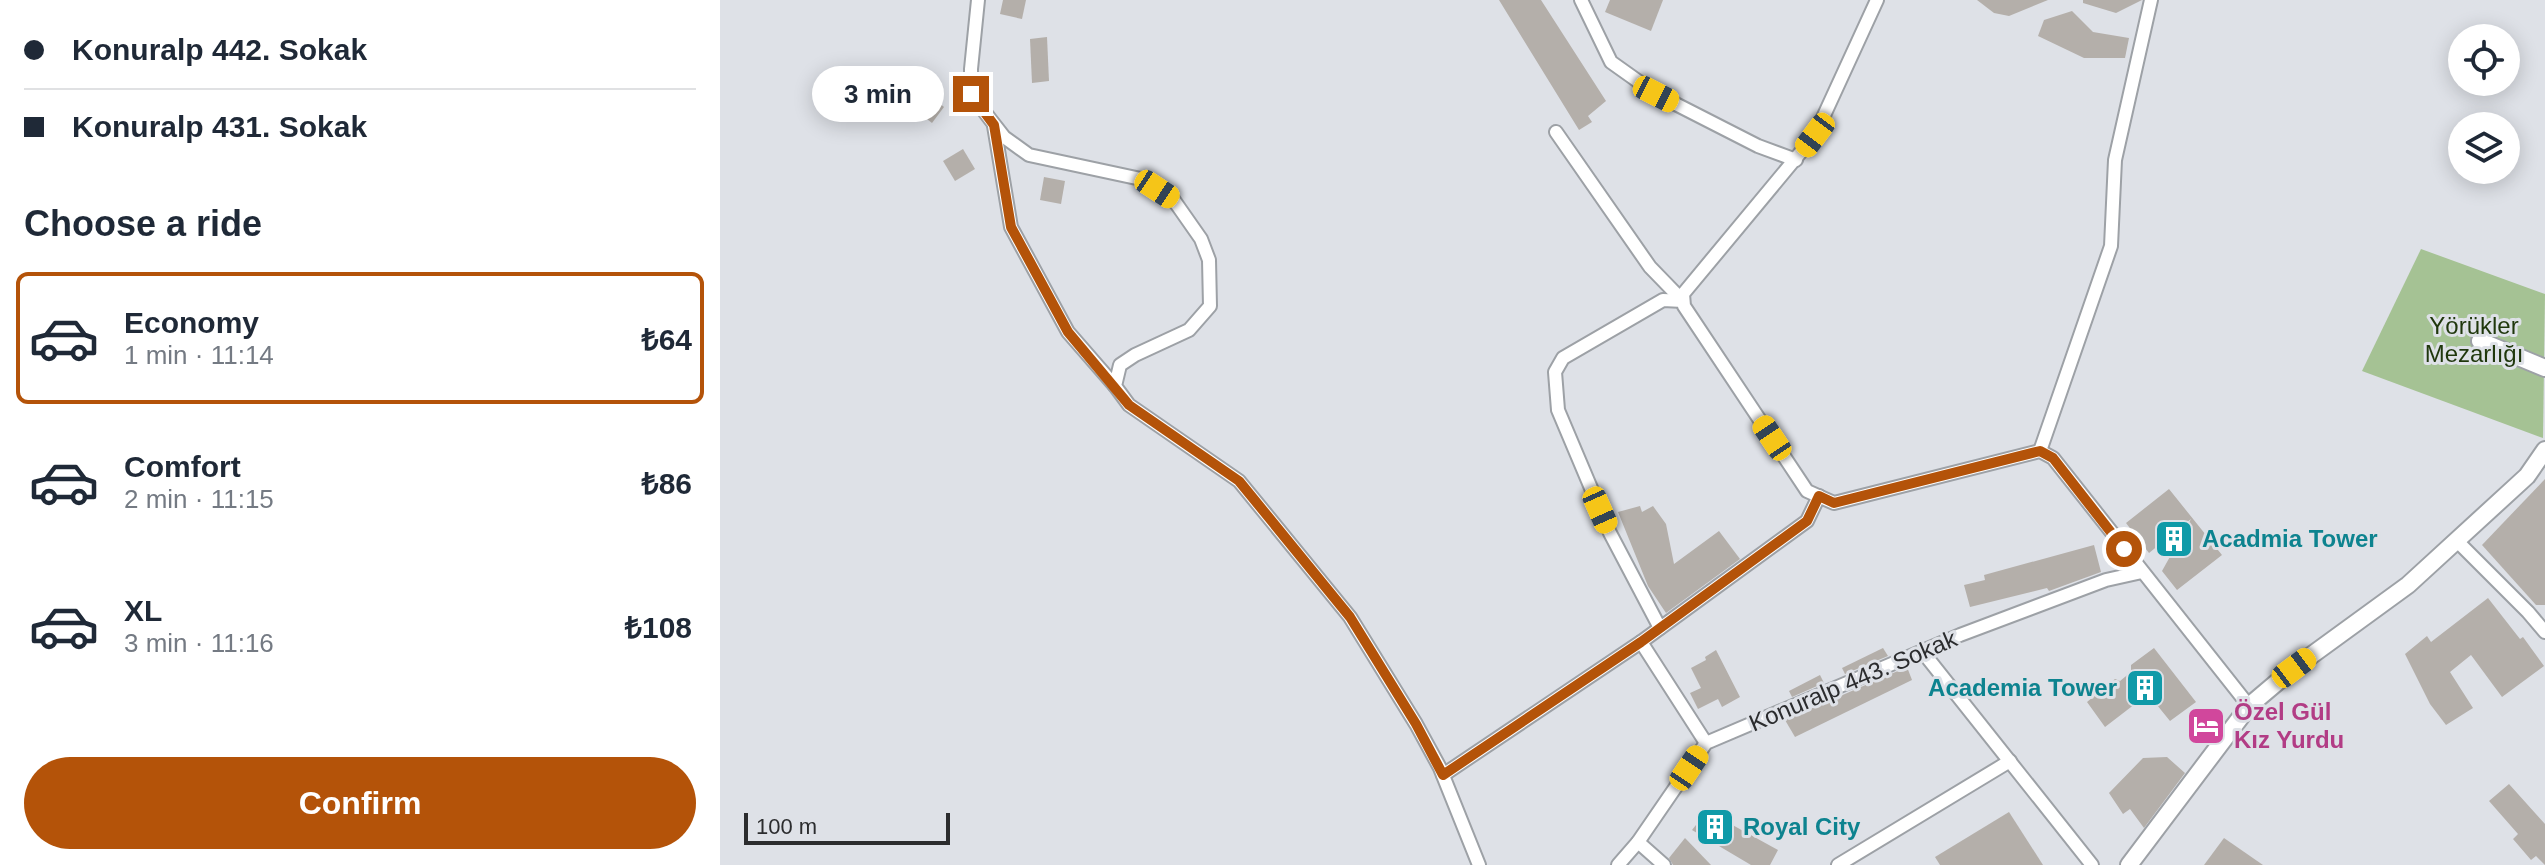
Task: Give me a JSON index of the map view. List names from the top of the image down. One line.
{"streets":{"street":["Konuralp 443. Sokak"]},"parks":["Yörükler Mezarlığı"],"places":{"building":["Acadmia Tower","Academia Tower","Royal City"],"hotel":["Özel Gül Kız Yurdu"]},"scale_bar":"100 m","page":{"banner":["Konuralp 442. Sokak","Konuralp 431. Sokak"],"bubble":"3 min","heading":"Choose a ride","list":[{"name":"Economy","note":"1 min · 11:14","value":"₺64"},{"name":"Comfort","note":"2 min · 11:15","value":"₺86"},{"name":"XL","note":"3 min · 11:16","value":"₺108"}],"buttons":"Confirm","scale":"100 m"}}
